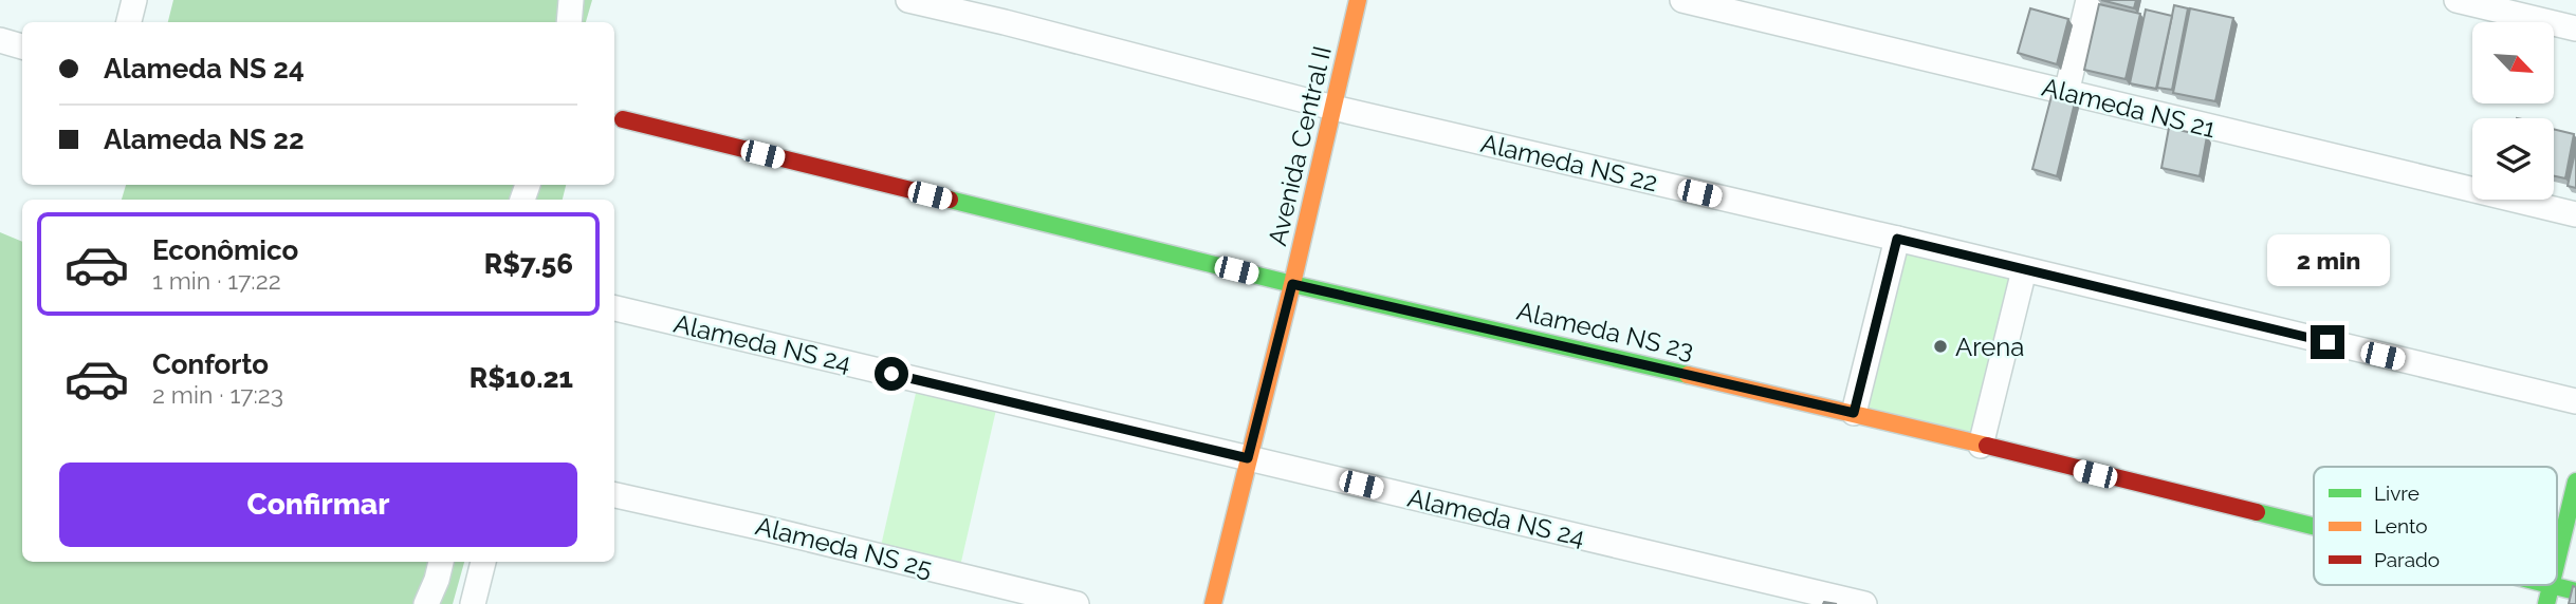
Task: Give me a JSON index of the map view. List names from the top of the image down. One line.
{"streets":{"street":["Alameda NS 21","Avenida Central II","Alameda NS 22","Alameda NS 23","Alameda NS 24","Alameda NS 25"]},"crossings":[["Avenida Central II","Alameda NS 22"],["Avenida Central II","Alameda NS 23"],["Avenida Central II","Alameda NS 24"]],"places":["Arena"],"legend":["Livre","Lento","Parado"],"north":"bottom right","page":{"banner":["Alameda NS 24","Alameda NS 22"],"list":[{"name":"Econômico","note":"1 min · 17:22","value":"R$7.56"},{"name":"Conforto","note":"2 min · 17:23","value":"R$10.21"}],"bubble":"2 min","buttons":"Confirmar"}}
